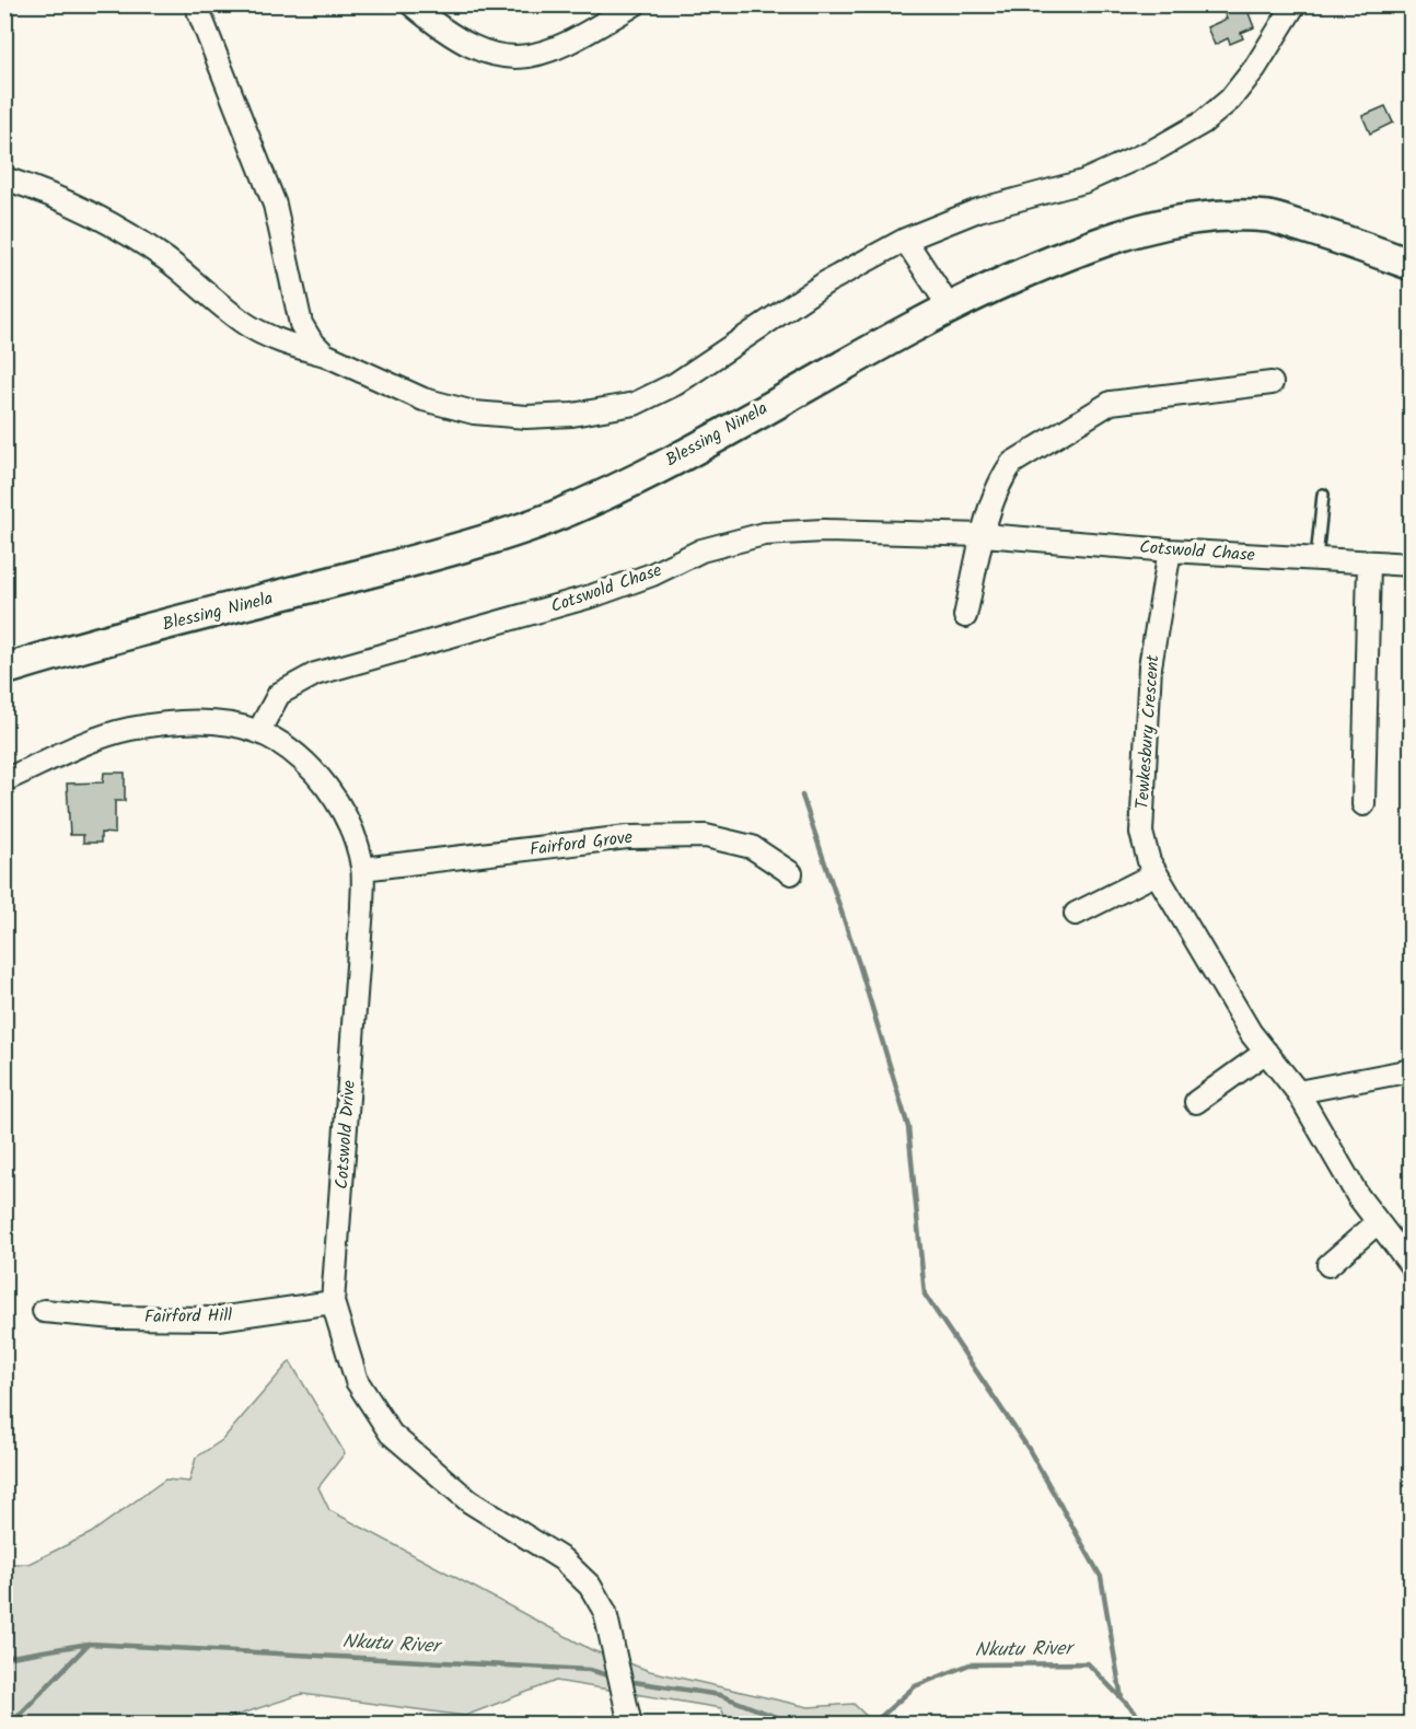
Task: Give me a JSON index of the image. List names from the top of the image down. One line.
{"streets":{"street":["Blessing Ninela","Cotswold Chase","Tewkesbury Crescent","Fairford Grove","Cotswold Drive","Fairford Hill"]},"crossings":[["Cotswold Chase","Tewkesbury Crescent"],["Cotswold Chase","Cotswold Drive"],["Fairford Grove","Cotswold Drive"],["Cotswold Drive","Fairford Hill"]],"water":["Nkutu River"]}
